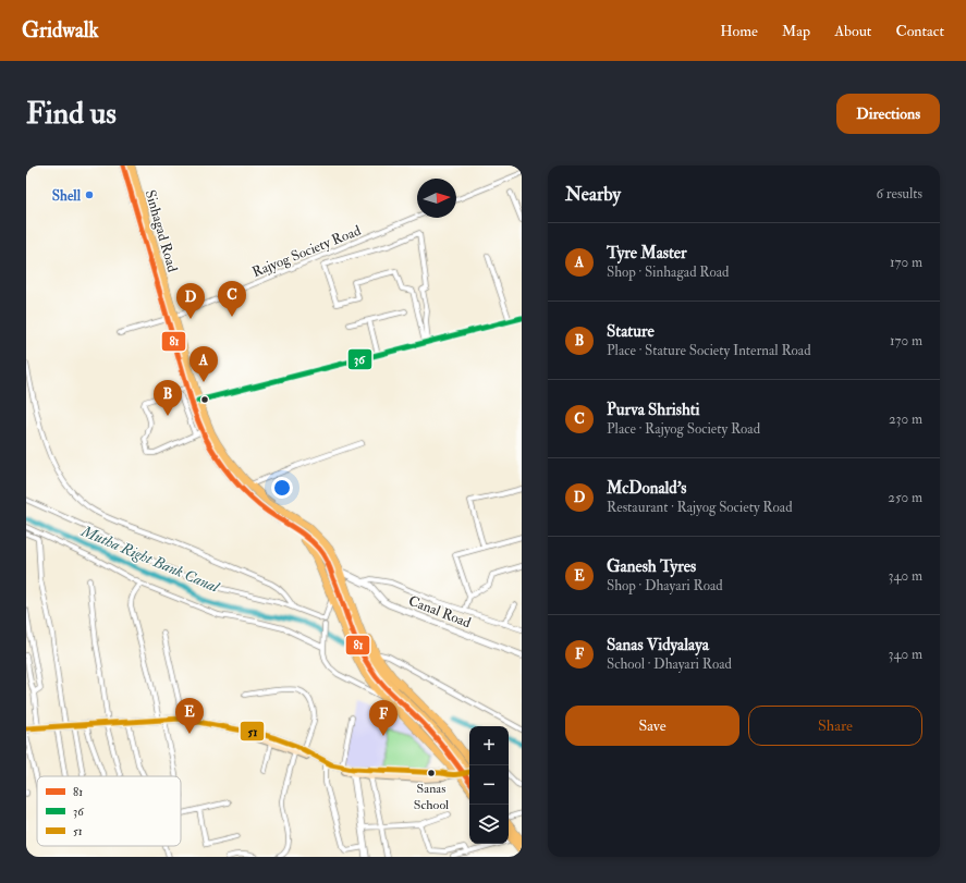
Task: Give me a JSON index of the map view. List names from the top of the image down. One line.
{"streets":{"main road":["Sinhagad Road"],"street":["Rajyog Society Road","Canal Road"]},"crossings":[["Sinhagad Road","Rajyog Society Road"],["Sinhagad Road","Canal Road"]],"water":["Mutha Right Bank Canal"],"places":["Shell","Sanas School"],"lines":["transit line 81","transit line 36","transit line 51"],"legend":["81","36","51"],"north":"right","page":{"header":"Gridwalk","nav":["Home","Map","About","Contact"],"buttons":["Directions",["Save","Share"]],"title":"Find us","heading":["Nearby","6 results"],"list":[{"mark":"A","name":"Tyre Master","note":"Shop · Sinhagad Road","value":"170 m"},{"mark":"B","name":"Stature","note":"Place · Stature Society Internal Road","value":"170 m"},{"mark":"C","name":"Purva Shrishti","note":"Place · Rajyog Society Road","value":"230 m"},{"mark":"D","name":"McDonald's","note":"Restaurant · Rajyog Society Road","value":"250 m"},{"mark":"E","name":"Ganesh Tyres","note":"Shop · Dhayari Road","value":"340 m"},{"mark":"F","name":"Sanas Vidyalaya","note":"School · Dhayari Road","value":"340 m"}],"pins":["C","D","A","B","E","F"],"map_buttons":["+","−"]}}
